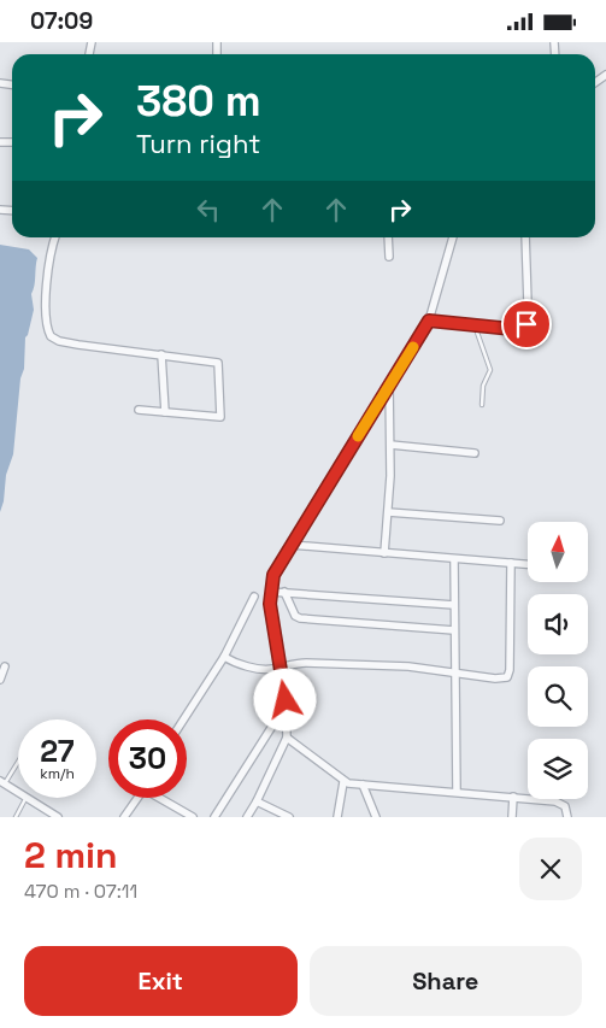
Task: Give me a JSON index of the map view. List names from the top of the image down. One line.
{"north":"top","page":{"status":"07:09","turn":["380 m","Turn right"],"speed":"27 km/h","limit":"30","heading":["2 min","470 m · 07:11"],"buttons":["Exit","Share"]}}
